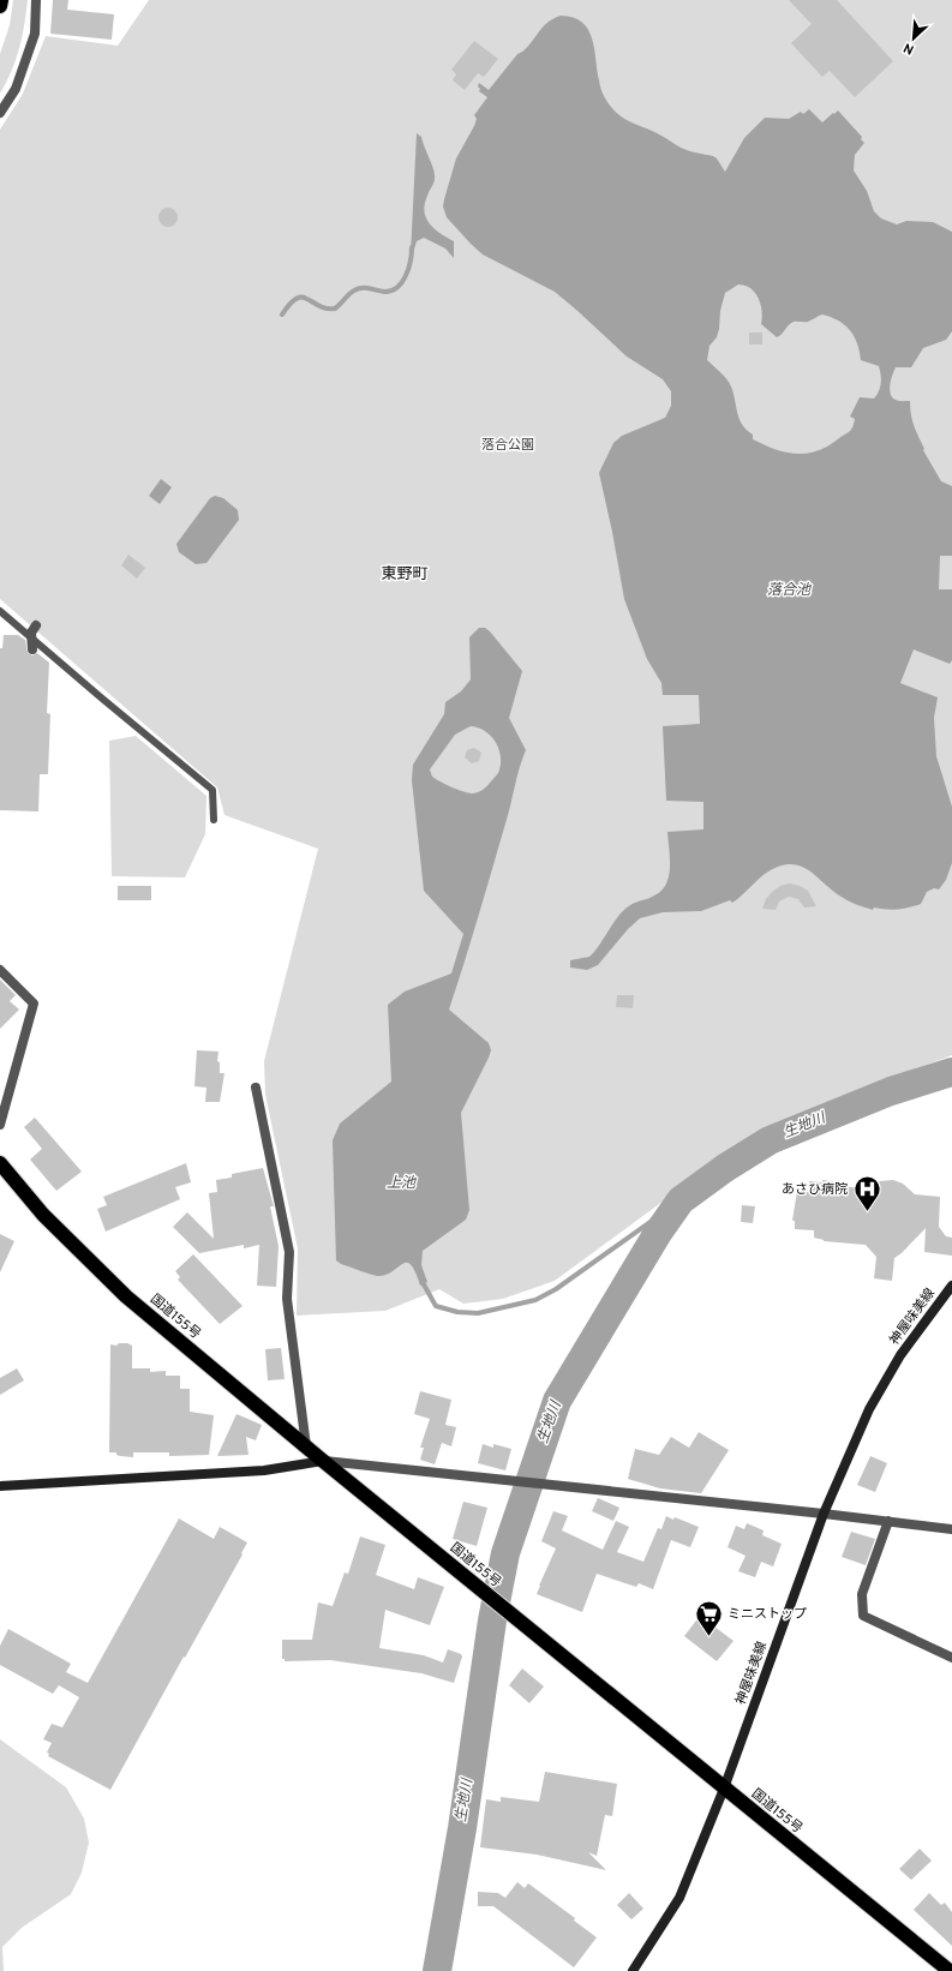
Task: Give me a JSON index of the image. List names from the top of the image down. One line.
{"streets":{"highway":["国道155号"],"main road":["神屋味美線"]},"crossings":[["国道155号","神屋味美線"]],"districts":["東野町"],"water":["落合池","生地川","上池"],"parks":["落合公園"],"places":{"hospital":["あさひ病院"],"supermarket":["ミニストップ"]},"north":"bottom left"}
